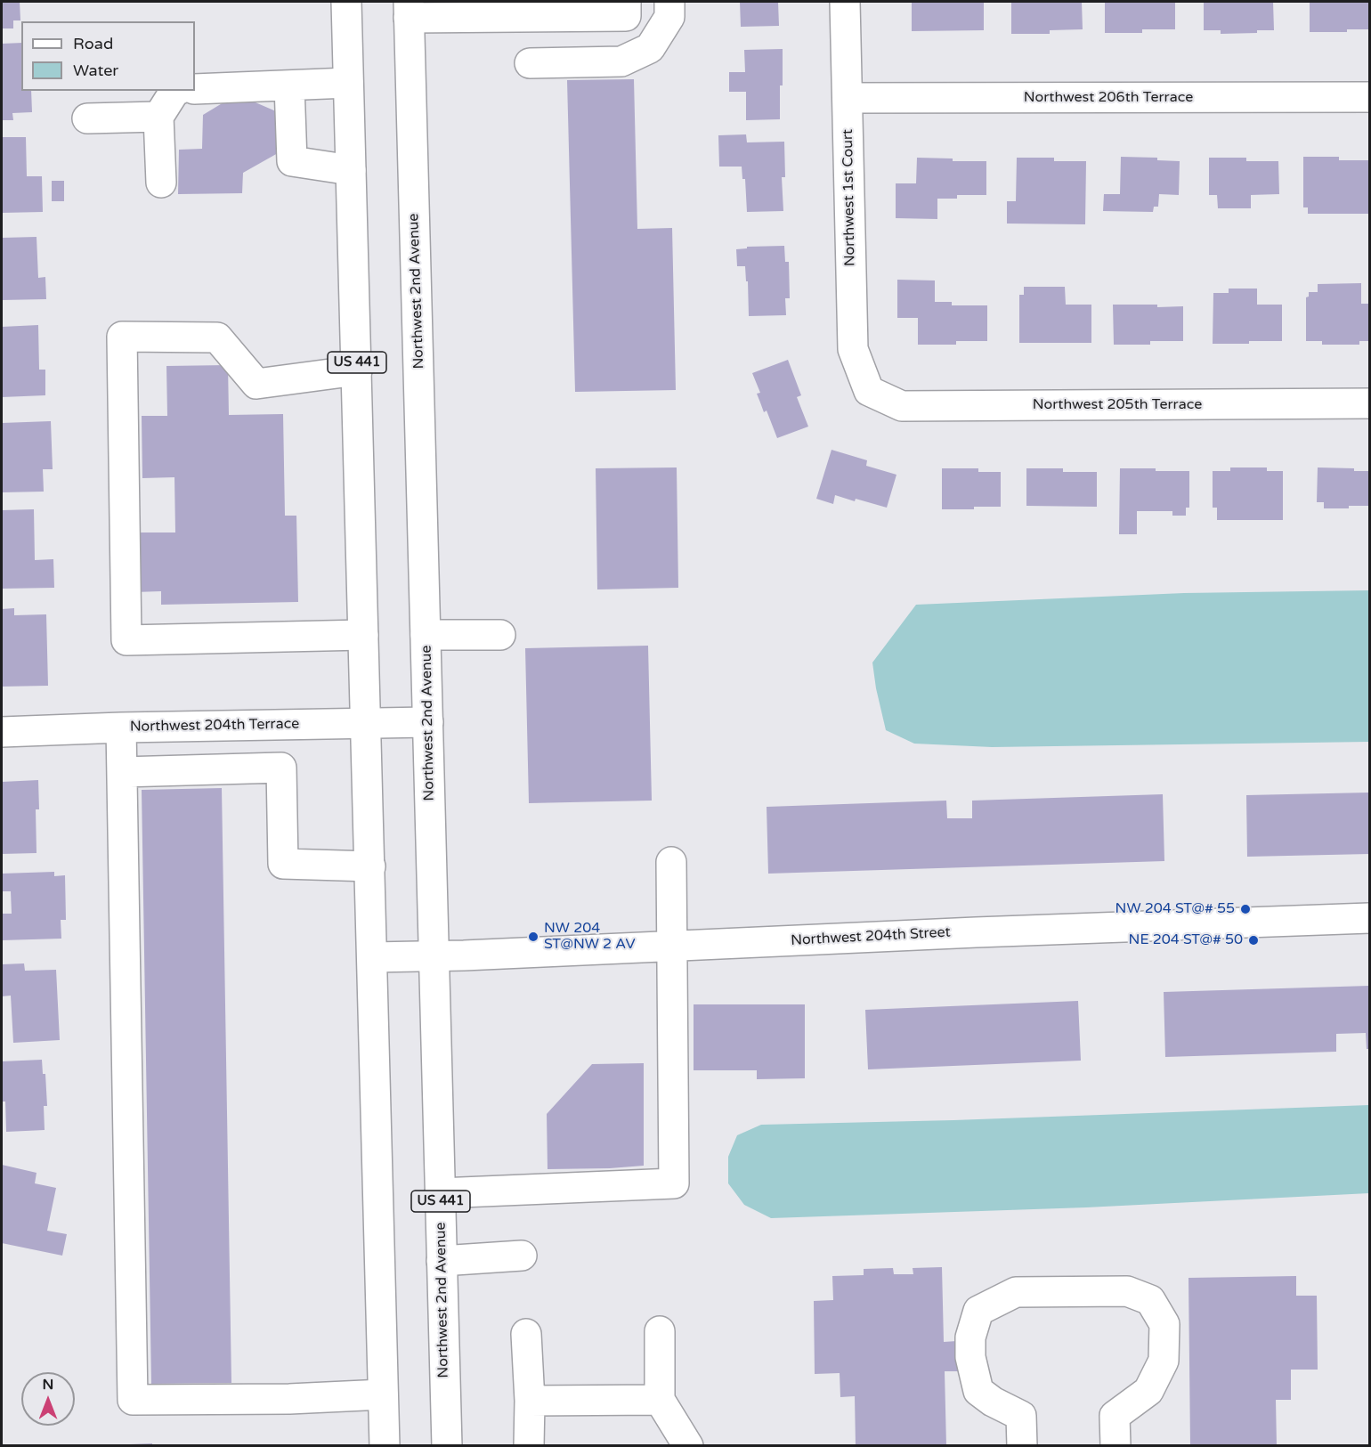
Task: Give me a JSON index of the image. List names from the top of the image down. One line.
{"streets":{"main road":["Northwest 206th Terrace","Northwest 1st Court","Northwest 2nd Avenue","US 441","Northwest 205th Terrace","Northwest 204th Terrace","Northwest 204th Street"]},"crossings":[["Northwest 206th Terrace","Northwest 1st Court"],["Northwest 1st Court","Northwest 205th Terrace"],["Northwest 2nd Avenue","Northwest 204th Terrace"],["Northwest 2nd Avenue","Northwest 204th Street"],["US 441","Northwest 204th Terrace"],["US 441","Northwest 204th Street"]],"places":["NW 204 ST@# 55","NW 204 ST@NW 2 AV","NE 204 ST@# 50"],"legend":["Road","Water"],"north":"top"}
